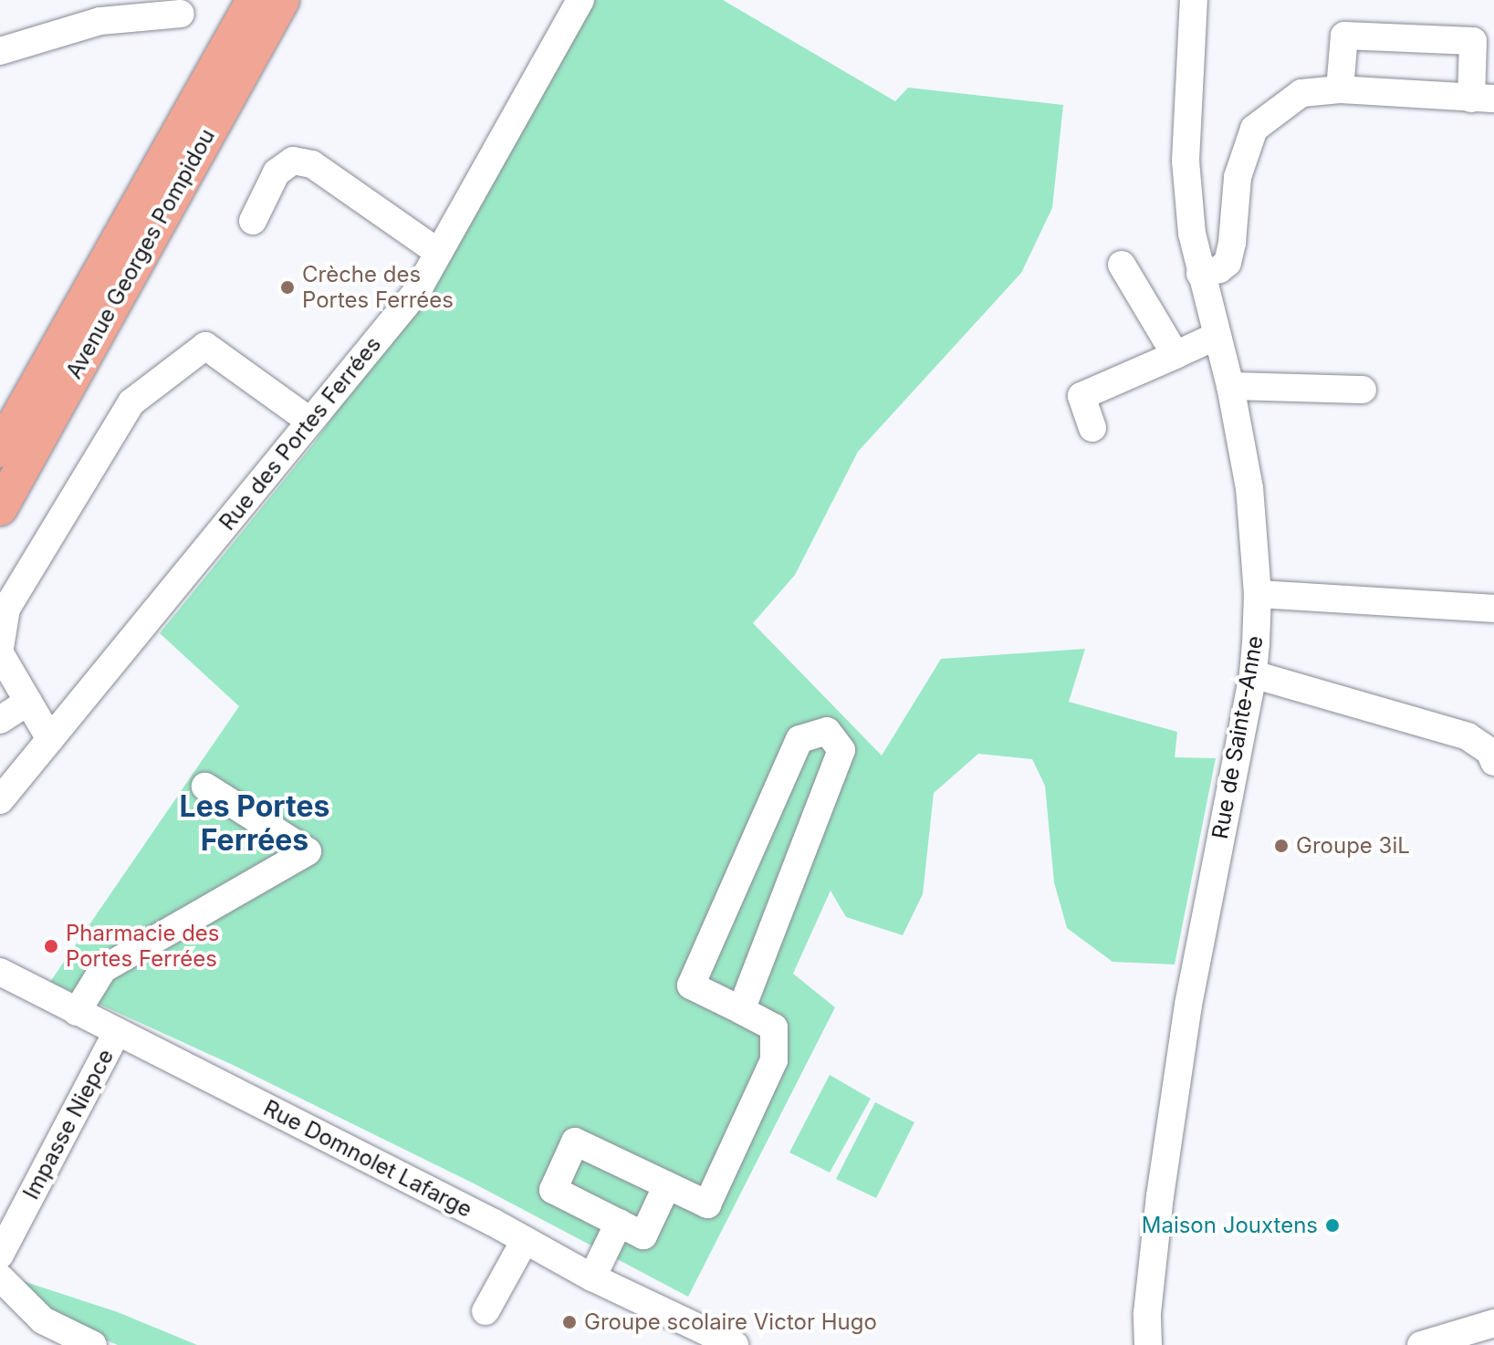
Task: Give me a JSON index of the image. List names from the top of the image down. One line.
{"streets":{"main road":["Avenue Georges Pompidou"],"street":["Rue des Portes Ferrées","Rue de Sainte-Anne","Impasse Niepce","Rue Domnolet Lafarge"]},"crossings":[["Impasse Niepce","Rue Domnolet Lafarge"]],"districts":["Les Portes Ferrées"],"places":["Crèche des Portes Ferrées","Groupe 3iL","Pharmacie des Portes Ferrées","Maison Jouxtens","Groupe scolaire Victor Hugo"]}
